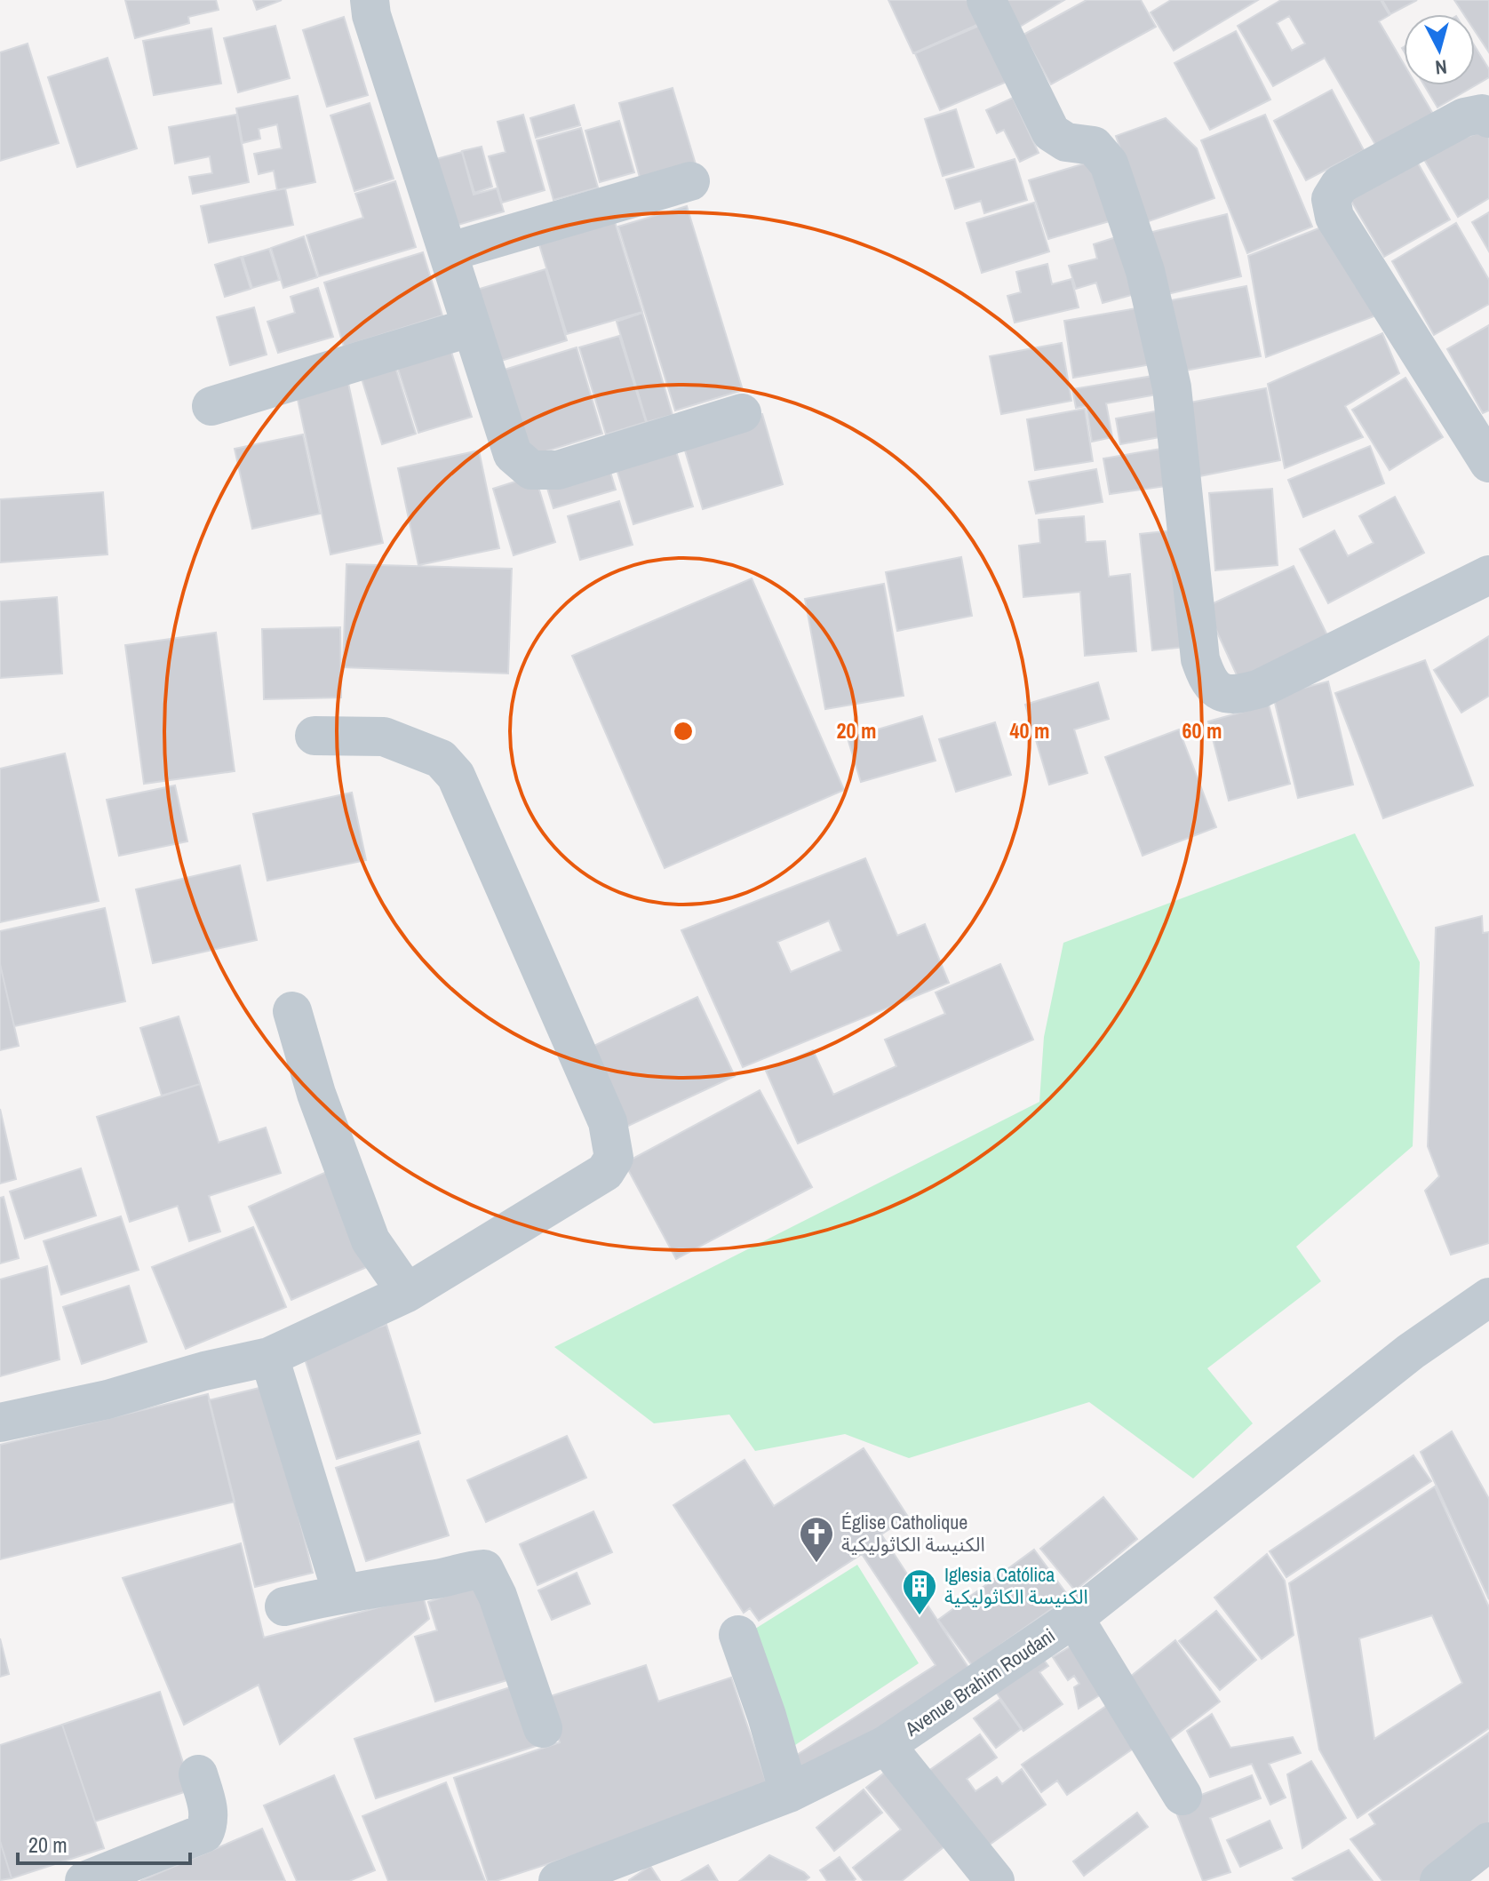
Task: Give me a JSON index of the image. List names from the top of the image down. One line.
{"streets":{"street":["Avenue Brahim Roudani"]},"places":{"church":["Église Catholique الكنيسة الكاثوليكية"],"building":["Iglesia Católica الكنيسة الكاثوليكية"]},"scale_bar":"20 m","north":"bottom","rings":["20 m","40 m","60 m"]}
